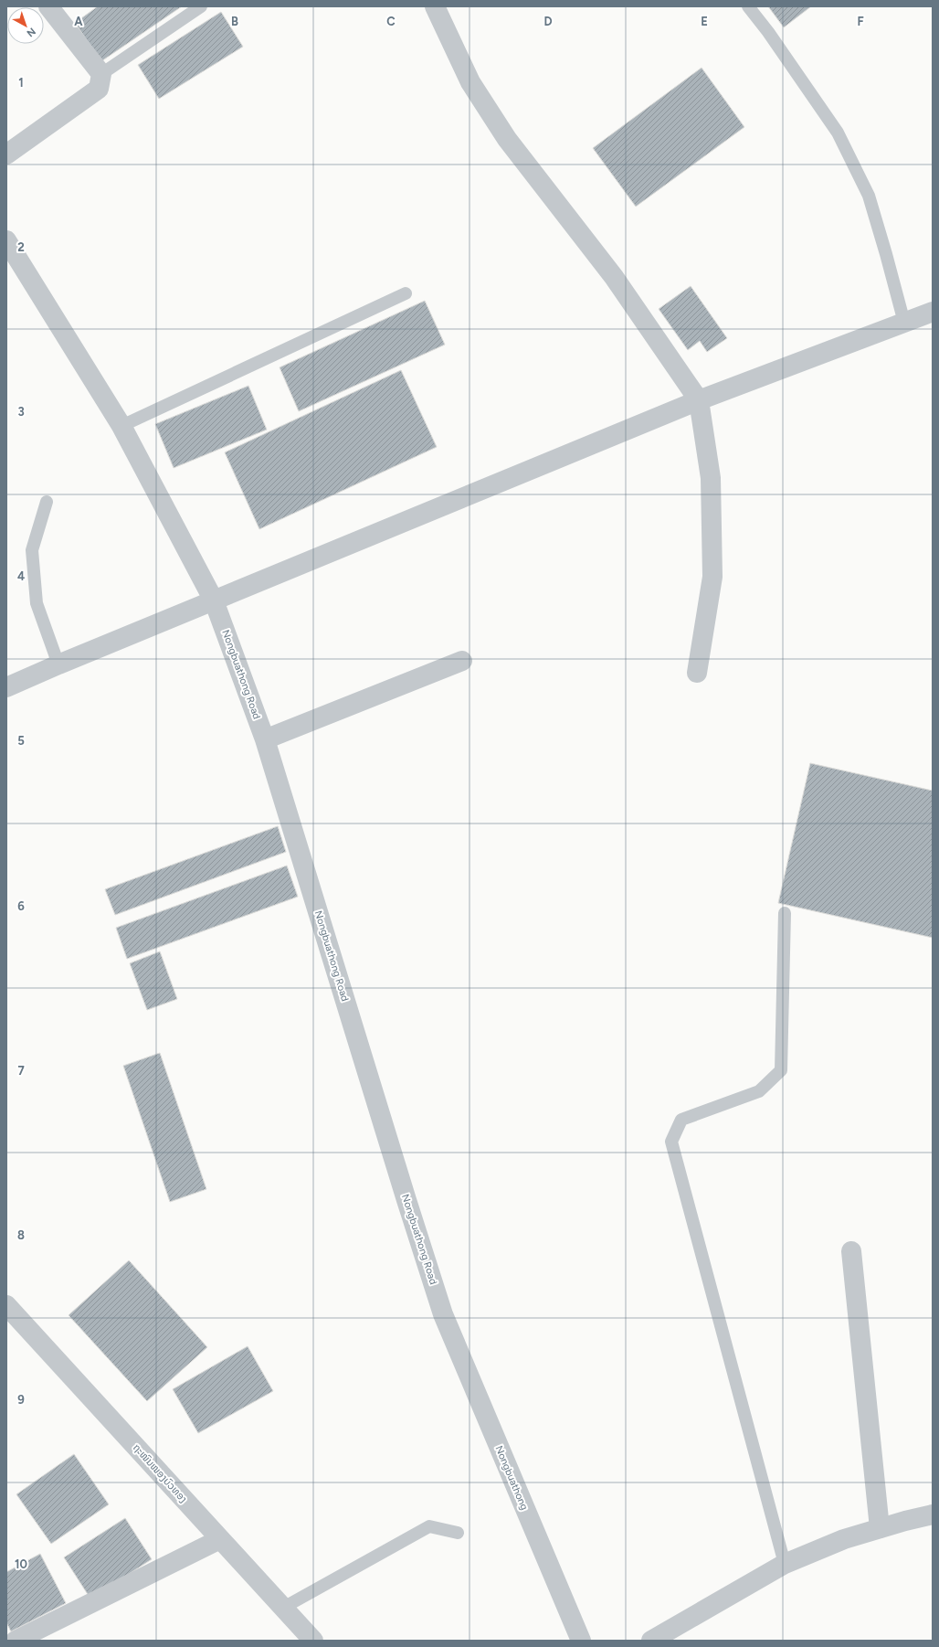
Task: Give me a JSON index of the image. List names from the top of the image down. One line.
{"streets":{"street":["Nongbuathong Road","ຖະໜົນໜອງບົວທອງ","Nongbuathong"]},"crossings":[["Nongbuathong Road","Nongbuathong"]],"north":"bottom right","grid":{"columns":["A","B","C","D","E","F"],"rows":["1","2","3","4","5","6","7","8","9","10"]}}
